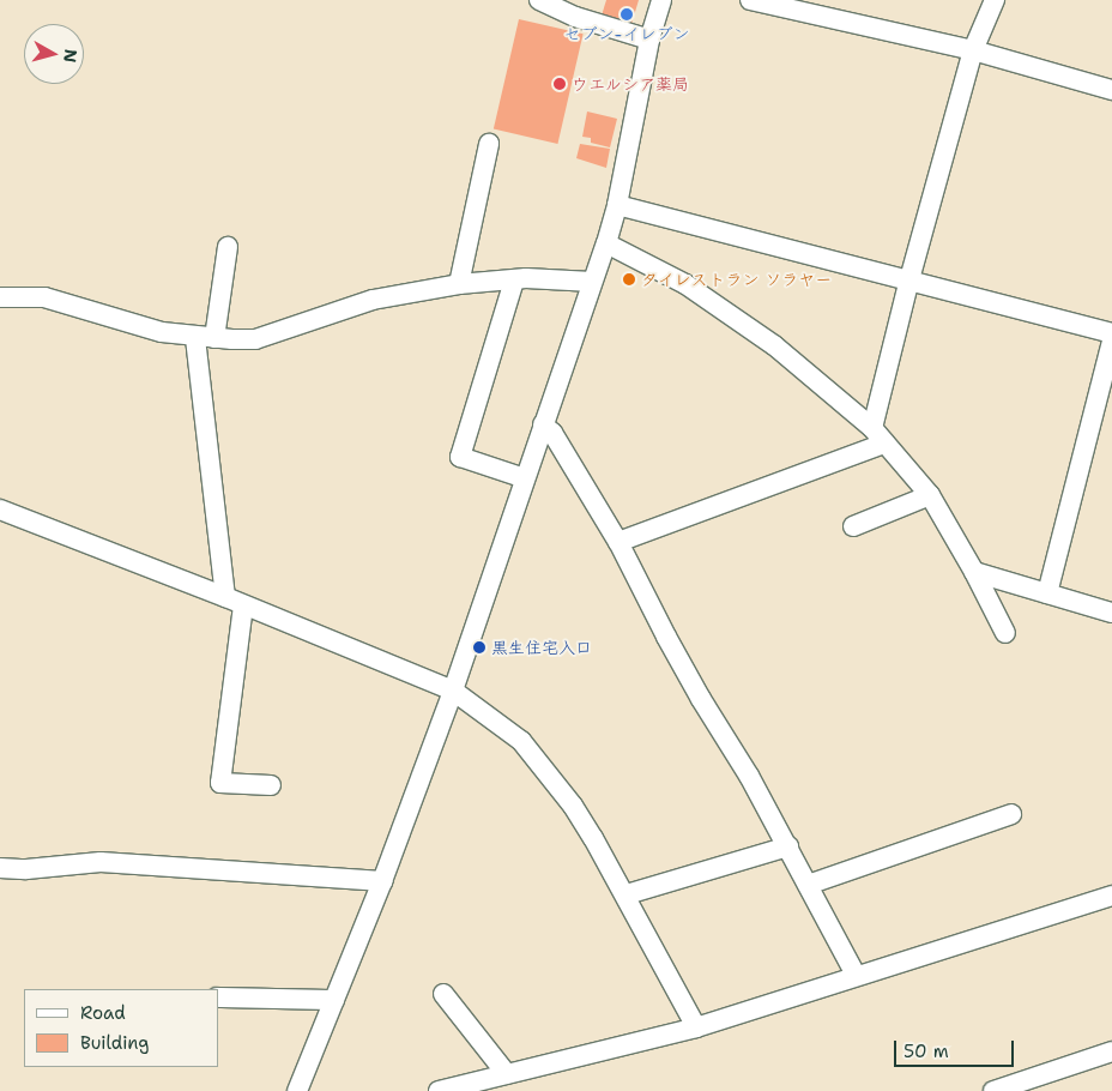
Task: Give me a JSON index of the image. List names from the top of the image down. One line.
{"places":["セブン-イレブン","ウエルシア薬局","タイレストラン ソラヤー","黒生住宅入口"],"legend":["Road","Building"],"scale_bar":"50 m","north":"right"}
